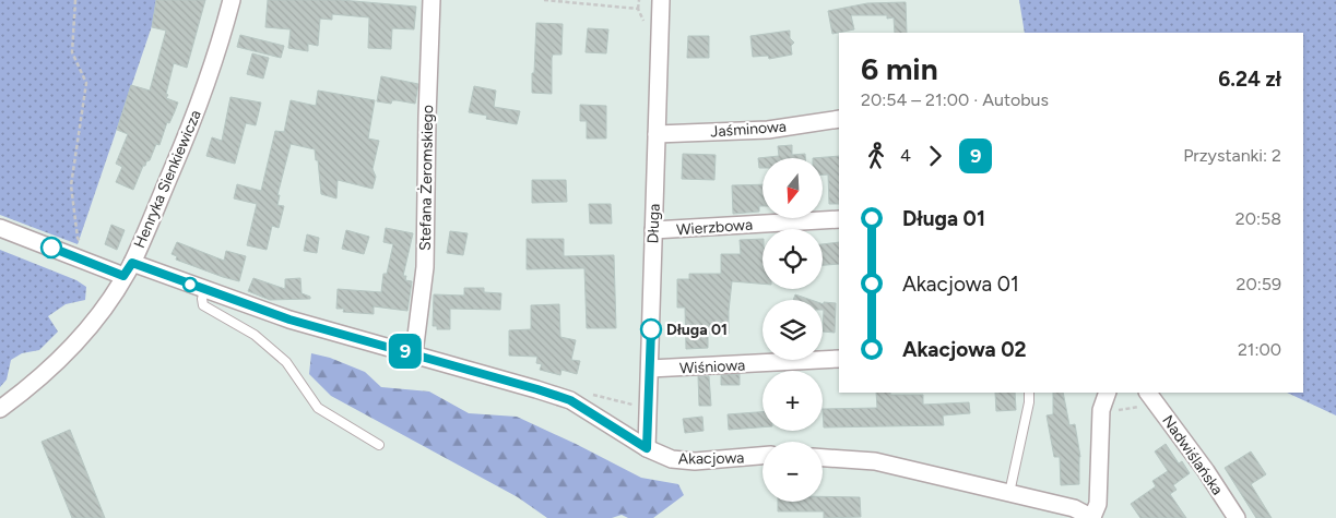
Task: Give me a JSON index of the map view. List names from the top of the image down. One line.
{"streets":{"street":["Jaśminowa","Stefana Żeromskiego","Henryka Sienkiewicza","Długa","Wierzbowa","Wiśniowa","Nadwiślańska","Akacjowa"]},"crossings":[["Jaśminowa","Długa"],["Stefana Żeromskiego","Akacjowa"],["Henryka Sienkiewicza","Akacjowa"],["Długa","Wierzbowa"],["Długa","Wiśniowa"],["Długa","Akacjowa"]],"places":["Długa 01"],"lines":["bus line 9"],"north":"bottom","page":{"on_map":"9","heading":["6 min","20:54 – 21:00 · Autobus","6.24 zł"],"legs":["4","9","Przystanki: 2"],"map_buttons":["+","−"],"list":[{"name":"Długa 01","value":"20:58"},{"name":"Akacjowa 01","value":"20:59"},{"name":"Akacjowa 02","value":"21:00"}]}}
